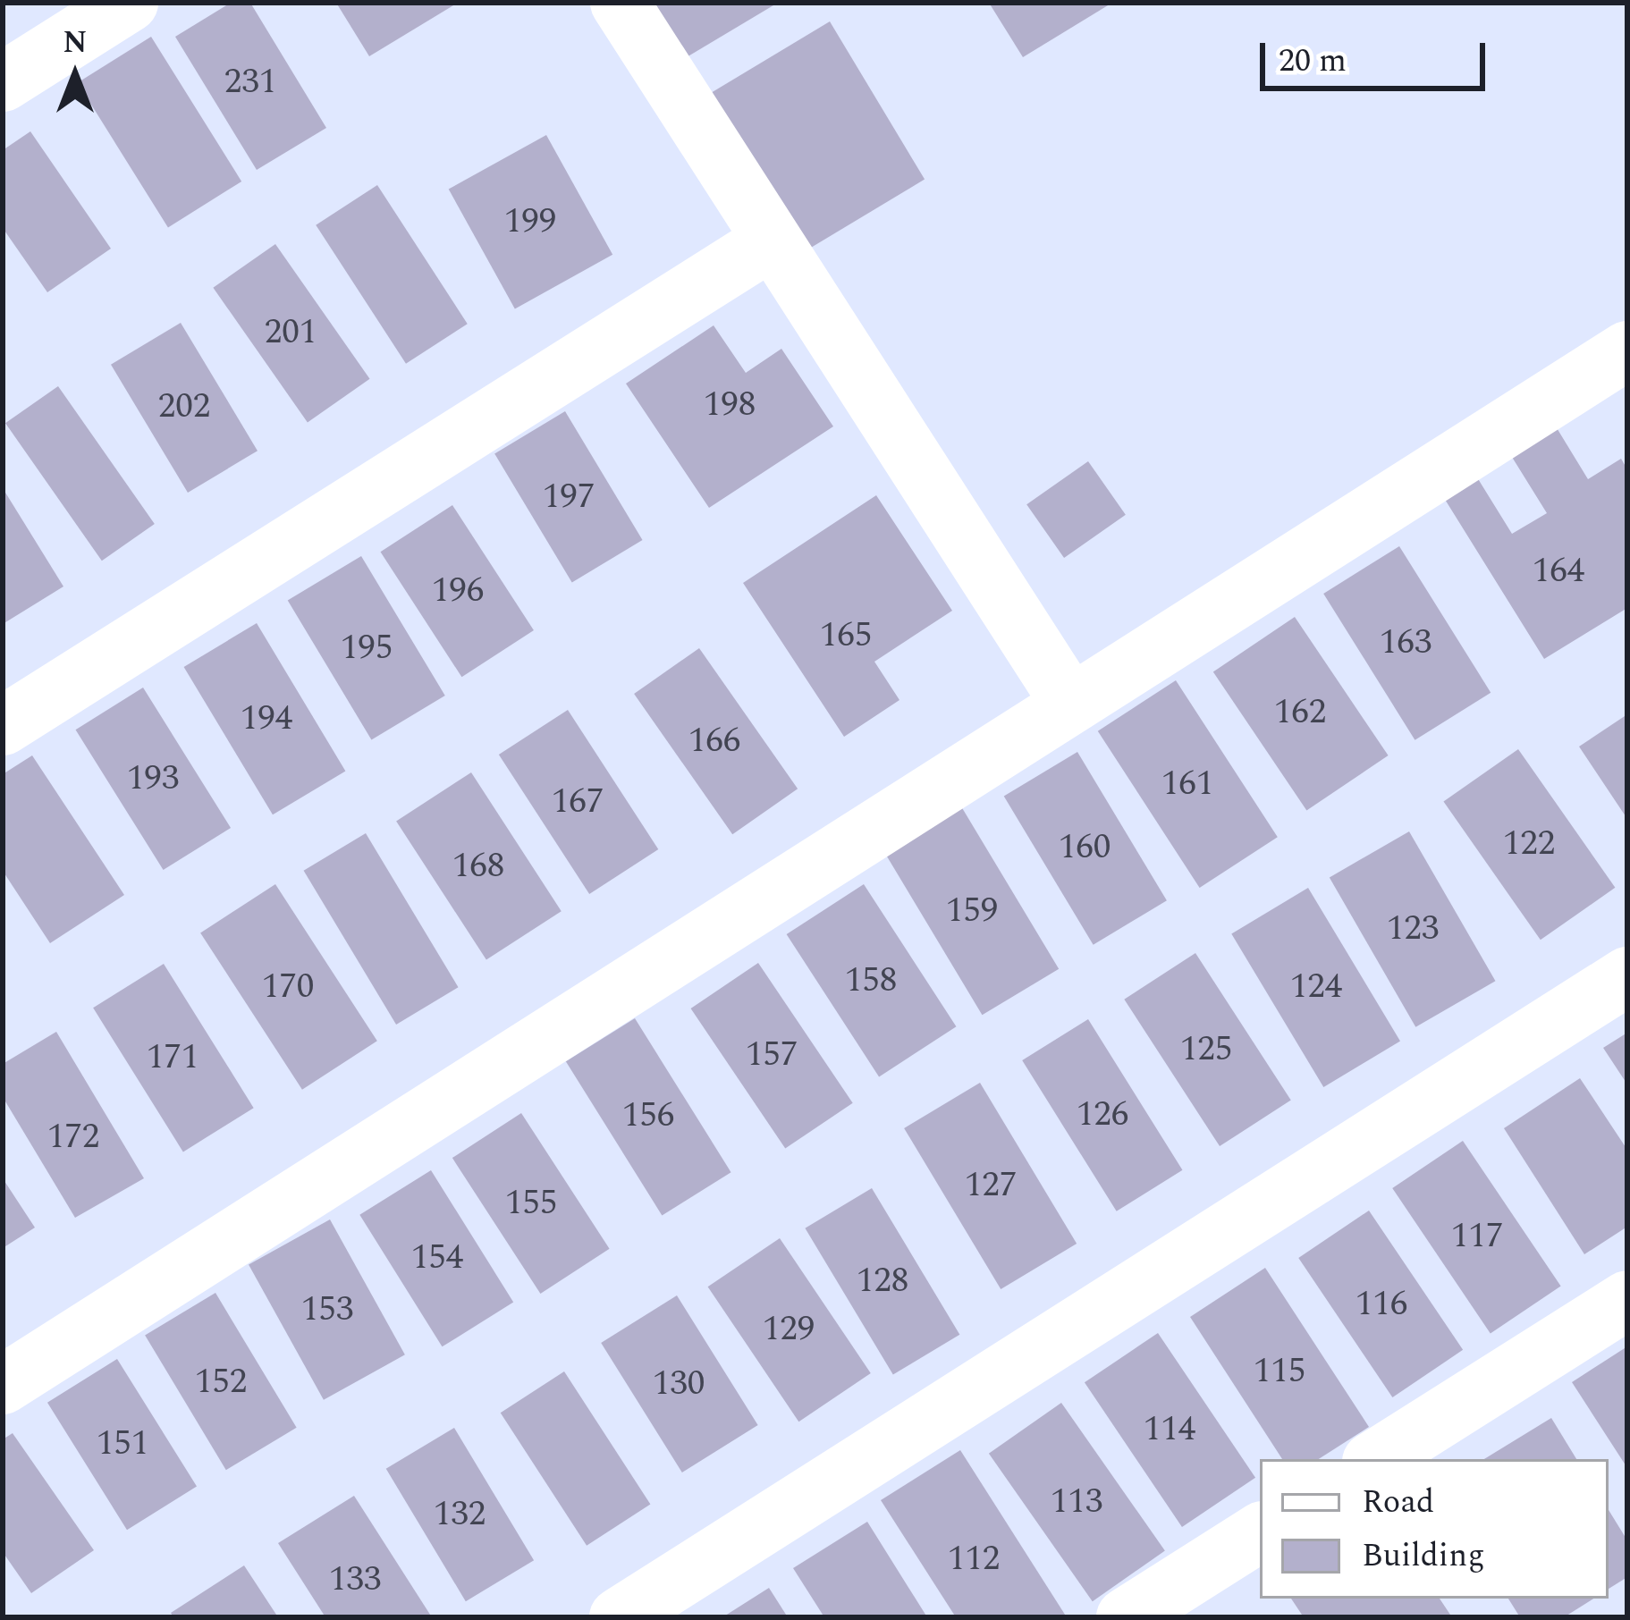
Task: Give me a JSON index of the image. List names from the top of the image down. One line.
{"house_numbers":["231","199","201","198","202","197","164","196","165","163","195","162","194","166","193","161","167","122","160","168","159","123","158","170","124","125","157","171","126","156","172","127","155","117","154","128","116","153","129","115","152","130","114","151","113","132","112","133"],"legend":["Road","Building"],"scale_bar":"20 m","north":"top"}
